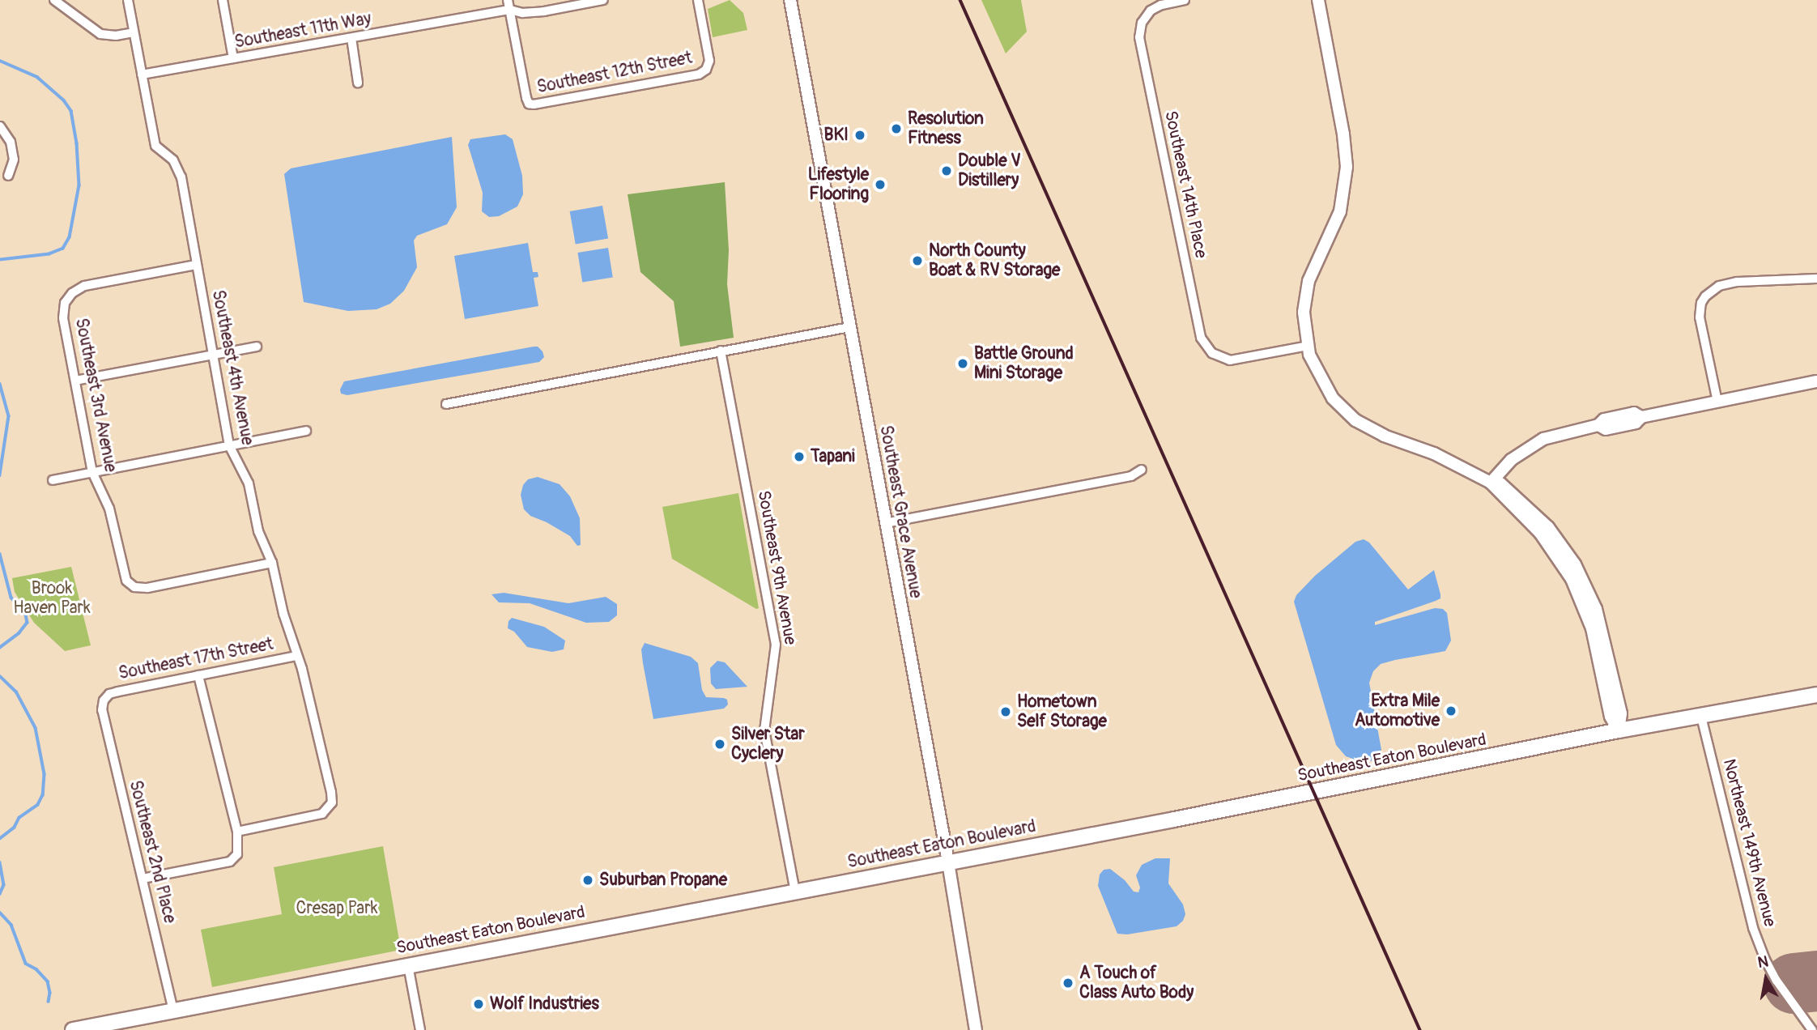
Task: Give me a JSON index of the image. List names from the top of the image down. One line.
{"streets":{"main road":["Southeast Eaton Boulevard"],"street":["Southeast 11th Way","Southeast 12th Street","Southeast 14th Place","Southeast 4th Avenue","Southeast 3rd Avenue","Southeast Grace Avenue","Southeast 9th Avenue","Southeast 17th Street","Northeast 149th Avenue","Southeast 2nd Place"]},"crossings":[["Southeast 11th Way","Southeast 12th Street"],["Southeast 11th Way","Southeast 4th Avenue"],["Southeast 4th Avenue","Southeast 3rd Avenue"],["Southeast 4th Avenue","Southeast 17th Street"],["Southeast Grace Avenue","Southeast Eaton Boulevard"],["Southeast 9th Avenue","Southeast Eaton Boulevard"],["Southeast 17th Street","Southeast 2nd Place"],["Southeast Eaton Boulevard","Northeast 149th Avenue"],["Southeast Eaton Boulevard","Southeast 2nd Place"]],"parks":["Brook Haven Park","Cresap Park"],"places":["Resolution Fitness","BKI","Double V Distillery","Lifestyle Flooring","North County Boat & RV Storage","Battle Ground Mini Storage","Tapani","Extra Mile Automotive","Hometown Self Storage","Silver Star Cyclery","Suburban Propane","A Touch of Class Auto Body","Wolf Industries"],"north":"top"}
